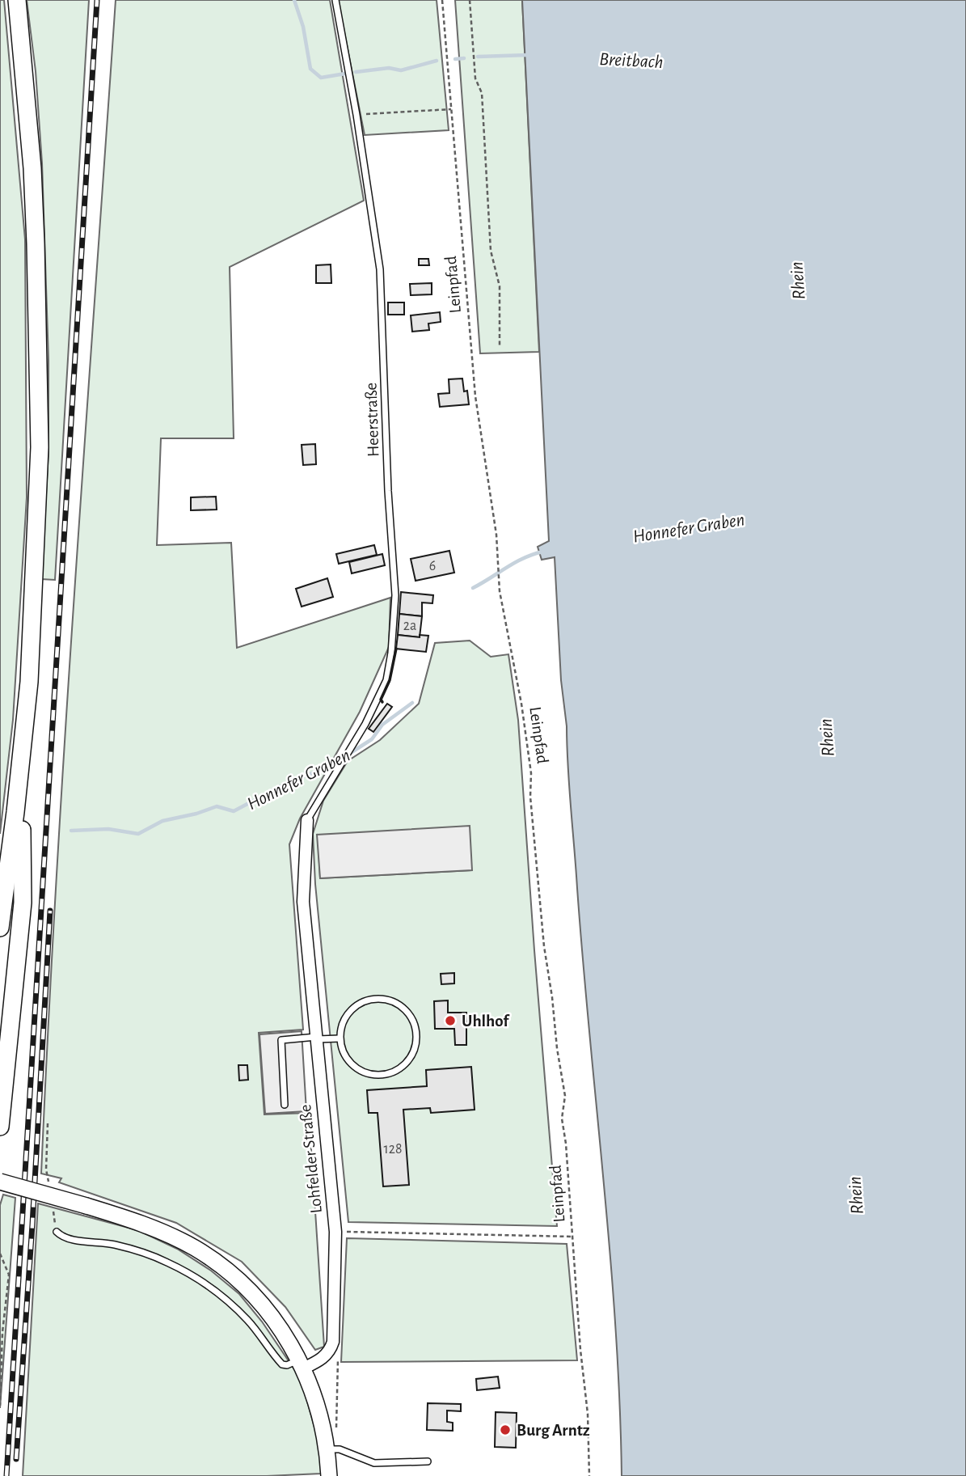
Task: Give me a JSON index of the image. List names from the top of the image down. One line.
{"streets":{"street":["Lohfelder Straße"],"lane":["Heerstraße"],"path":["Leinpfad"]},"crossings":[["Heerstraße","Lohfelder Straße"]],"water":["Breitbach","Rhein","Honnefer Graben"],"places":["Uhlhof","Burg Arntz"],"house_numbers":["6","2a","128"]}
